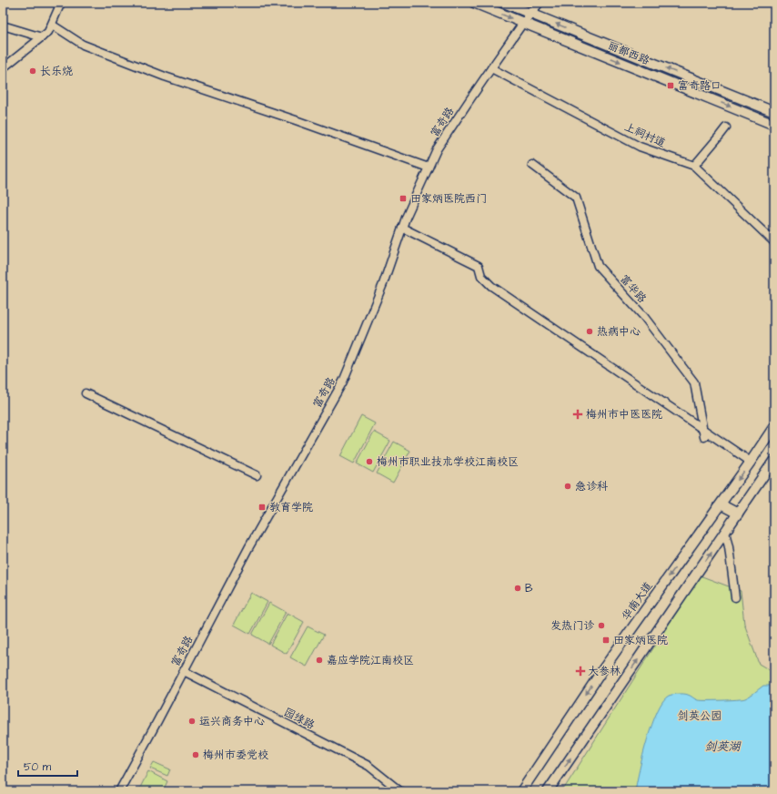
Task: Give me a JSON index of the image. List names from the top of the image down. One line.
{"streets":{"main road":["丽都西路","华南大道"],"street":["富奇路","上祠村道","富华路","园缘路"]},"crossings":[["丽都西路","富奇路"],["富奇路","上祠村道"],["富奇路","园缘路"]],"water":["剑英湖"],"parks":["剑英公园"],"places":{"other":["长乐烧","热病中心","梅州市职业技术学校江南校区","急诊科","B","发热门诊","嘉应学院江南校区","运兴商务中心","梅州市委党校"],"transit":["富奇路口","田家炳医院西门","教育学院","田家炳医院"],"health":["梅州市中医医院","大参林"]},"scale_bar":"50 m"}
